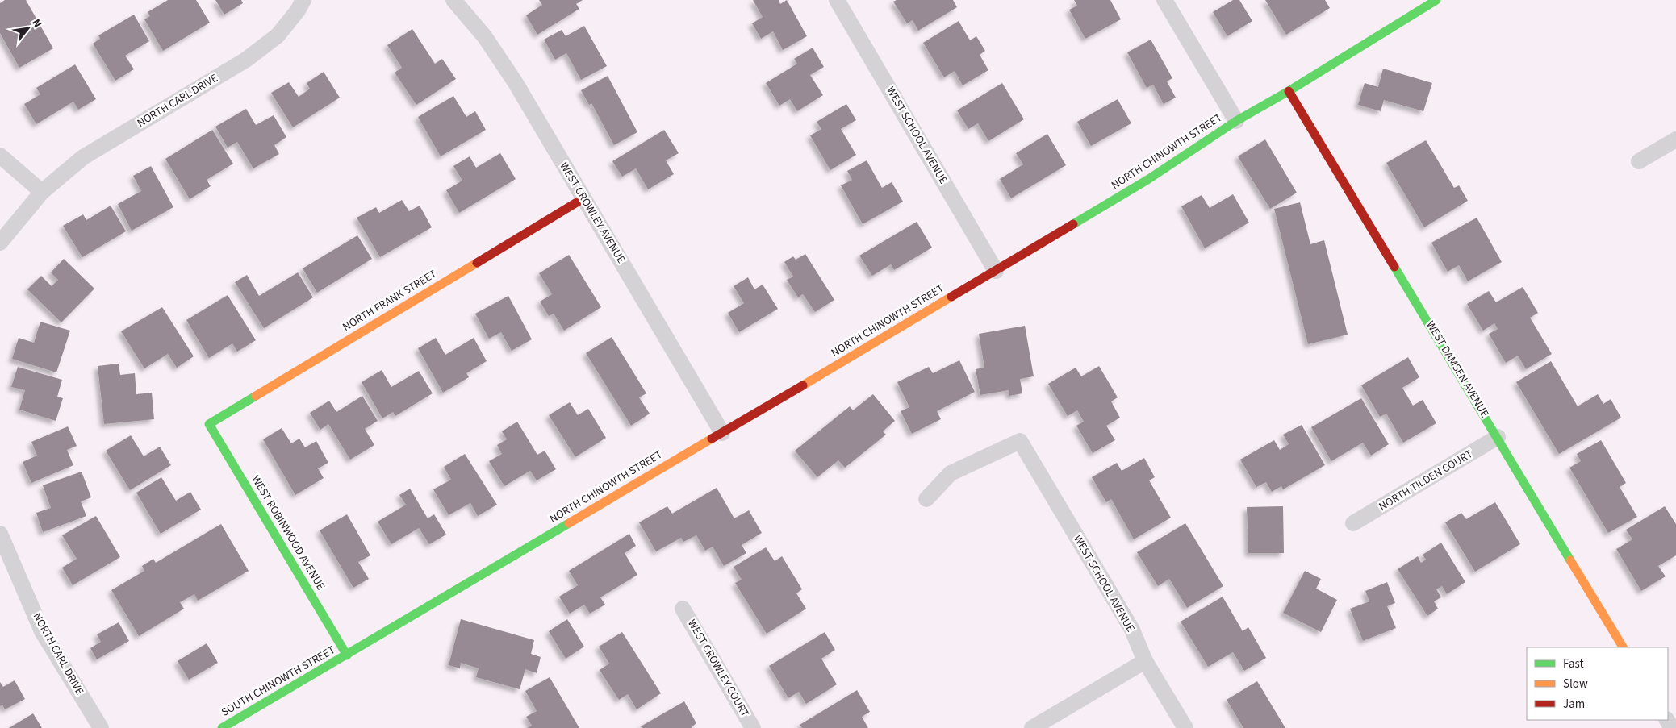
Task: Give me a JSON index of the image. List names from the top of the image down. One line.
{"streets":{"street":["NORTH CARL DRIVE","WEST SCHOOL AVENUE","NORTH CHINOWTH STREET","WEST CROWLEY AVENUE","NORTH FRANK STREET","WEST DAMSEN AVENUE","NORTH TILDEN COURT","WEST ROBINWOOD AVENUE","WEST CROWLEY COURT","SOUTH CHINOWTH STREET"]},"crossings":[["WEST SCHOOL AVENUE","NORTH CHINOWTH STREET"],["NORTH CHINOWTH STREET","WEST CROWLEY AVENUE"],["NORTH CHINOWTH STREET","WEST DAMSEN AVENUE"],["NORTH CHINOWTH STREET","WEST ROBINWOOD AVENUE"],["NORTH CHINOWTH STREET","SOUTH CHINOWTH STREET"],["WEST CROWLEY AVENUE","NORTH FRANK STREET"],["NORTH FRANK STREET","WEST ROBINWOOD AVENUE"],["WEST DAMSEN AVENUE","NORTH TILDEN COURT"],["WEST ROBINWOOD AVENUE","SOUTH CHINOWTH STREET"]],"legend":["Fast","Slow","Jam"],"north":"top right"}
